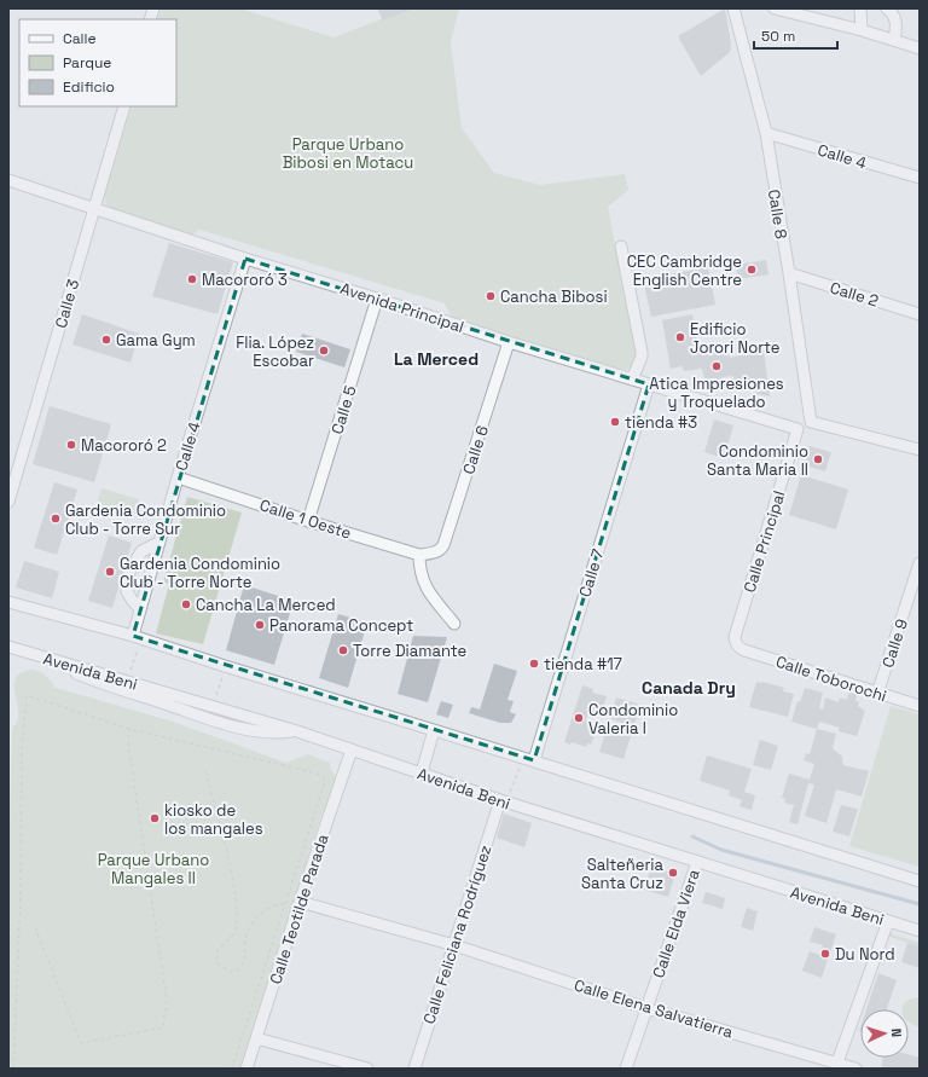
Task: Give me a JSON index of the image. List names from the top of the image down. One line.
{"streets":{"street":["Calle 4","Calle 8","Calle 2","Calle 3","Avenida Principal","Calle 5","Calle 6","Calle 1 Oeste","Calle Principal","Calle 7","Calle 9","Avenida Beni","Calle Toborochi","Calle Teotilde Parada","Calle Elda Viera","Calle Feliciana Rodríguez","Calle Elena Salvatierra"]},"crossings":[["Calle 4","Calle 8"],["Calle 4","Avenida Principal"],["Calle 4","Calle 1 Oeste"],["Calle 8","Calle 2"],["Calle 3","Avenida Principal"],["Avenida Principal","Calle 5"],["Avenida Principal","Calle 6"],["Avenida Principal","Calle Principal"],["Avenida Principal","Calle 7"],["Calle 5","Calle 1 Oeste"],["Calle 6","Calle 1 Oeste"],["Calle Principal","Calle Toborochi"],["Calle 9","Calle Toborochi"],["Avenida Beni","Calle Teotilde Parada"],["Avenida Beni","Calle Elda Viera"],["Avenida Beni","Calle Feliciana Rodríguez"],["Calle Teotilde Parada","Calle Elena Salvatierra"],["Calle Elda Viera","Calle Elena Salvatierra"],["Calle Feliciana Rodríguez","Calle Elena Salvatierra"]],"districts":["La Merced","Canada Dry"],"parks":["Parque Urbano Bibosi en Motacu","Parque Urbano Mangales II"],"places":["CEC Cambridge English Centre","Macororó 3","Cancha Bibosi","Edificio Jorori Norte","Gama Gym","Flia. López Escobar","Atica Impresiones y Troquelado","tienda #3","Macororó 2","Condominio Santa Maria II","Gardenia Condominio Club - Torre Sur","Gardenia Condominio Club - Torre Norte","Cancha La Merced","Panorama Concept","Torre Diamante","tienda #17","Condominio Valeria I","kiosko de los mangales","Salteñeria Santa Cruz","Du Nord"],"legend":["Calle","Parque","Edificio"],"scale_bar":"50 m","north":"right"}
